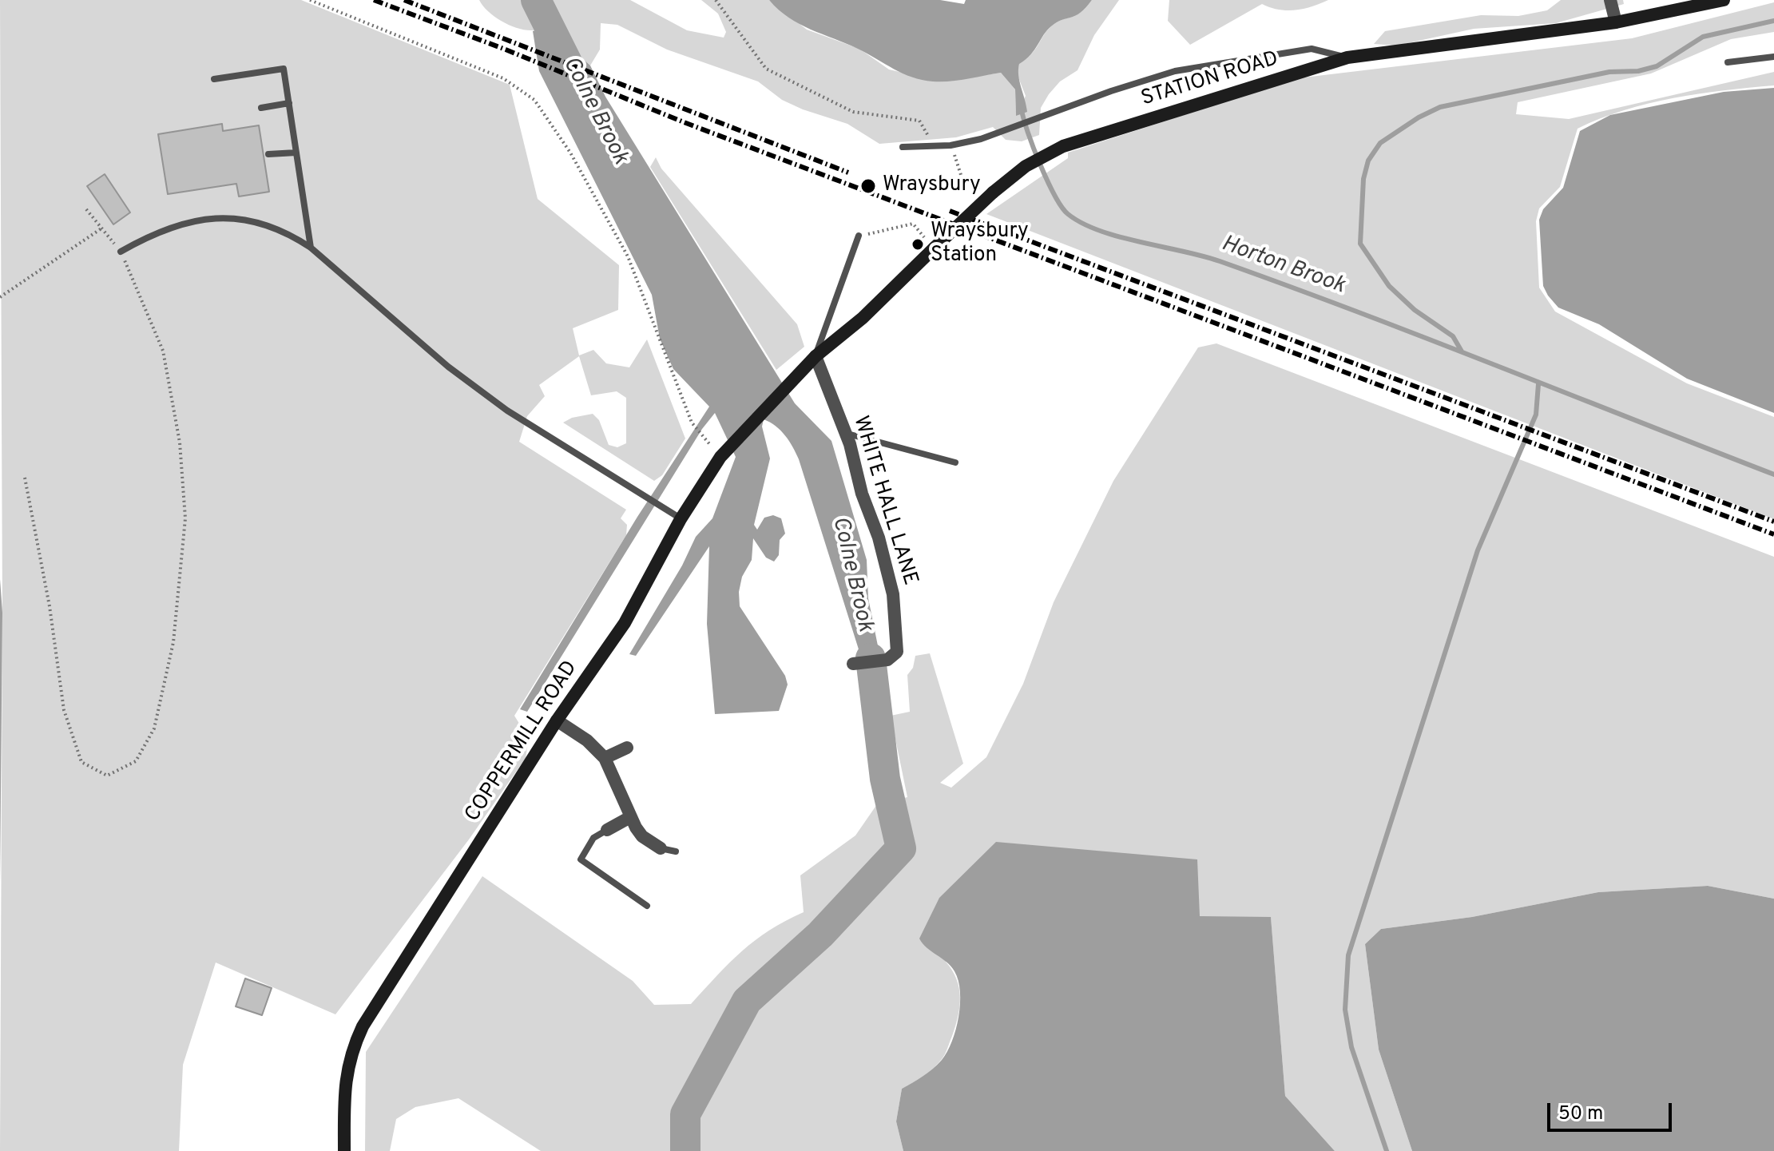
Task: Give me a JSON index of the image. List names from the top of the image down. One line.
{"streets":{"street":["STATION ROAD","WHITE HALL LANE","COPPERMILL ROAD"]},"crossings":[["STATION ROAD","WHITE HALL LANE"],["STATION ROAD","COPPERMILL ROAD"]],"water":["Colne Brook","Horton Brook"],"places":["Wraysbury","Wraysbury Station"],"scale_bar":"50 m"}
